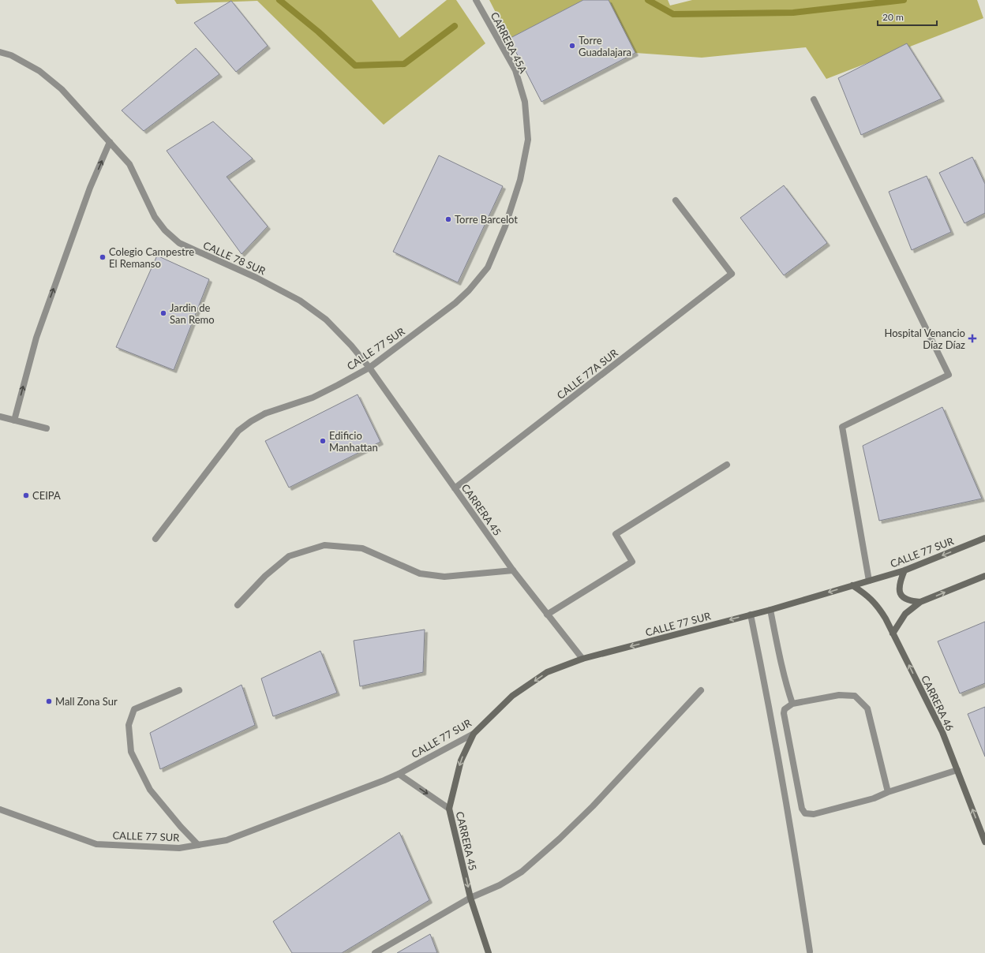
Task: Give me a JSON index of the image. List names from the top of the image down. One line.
{"streets":{"street":["CARRERA 45A","CALLE 78 SUR","CALLE 77 SUR","CALLE 77A SUR","CARRERA 45","CARRERA 46"]},"crossings":[["CARRERA 45A","CALLE 77 SUR"],["CALLE 78 SUR","CALLE 77 SUR"],["CALLE 78 SUR","CARRERA 45"],["CALLE 77 SUR","CARRERA 45"],["CALLE 77 SUR","CARRERA 46"],["CALLE 77A SUR","CARRERA 45"]],"one_way":["CARRERA 46"],"places":{"other":["Torre Guadalajara","Torre Barcelot","Colegio Campestre El Remanso","Jardin de San Remo","Edificio Manhattan","CEIPA","Mall Zona Sur"],"health":["Hospital Venancio Díaz Díaz"]},"scale_bar":"20 m"}
